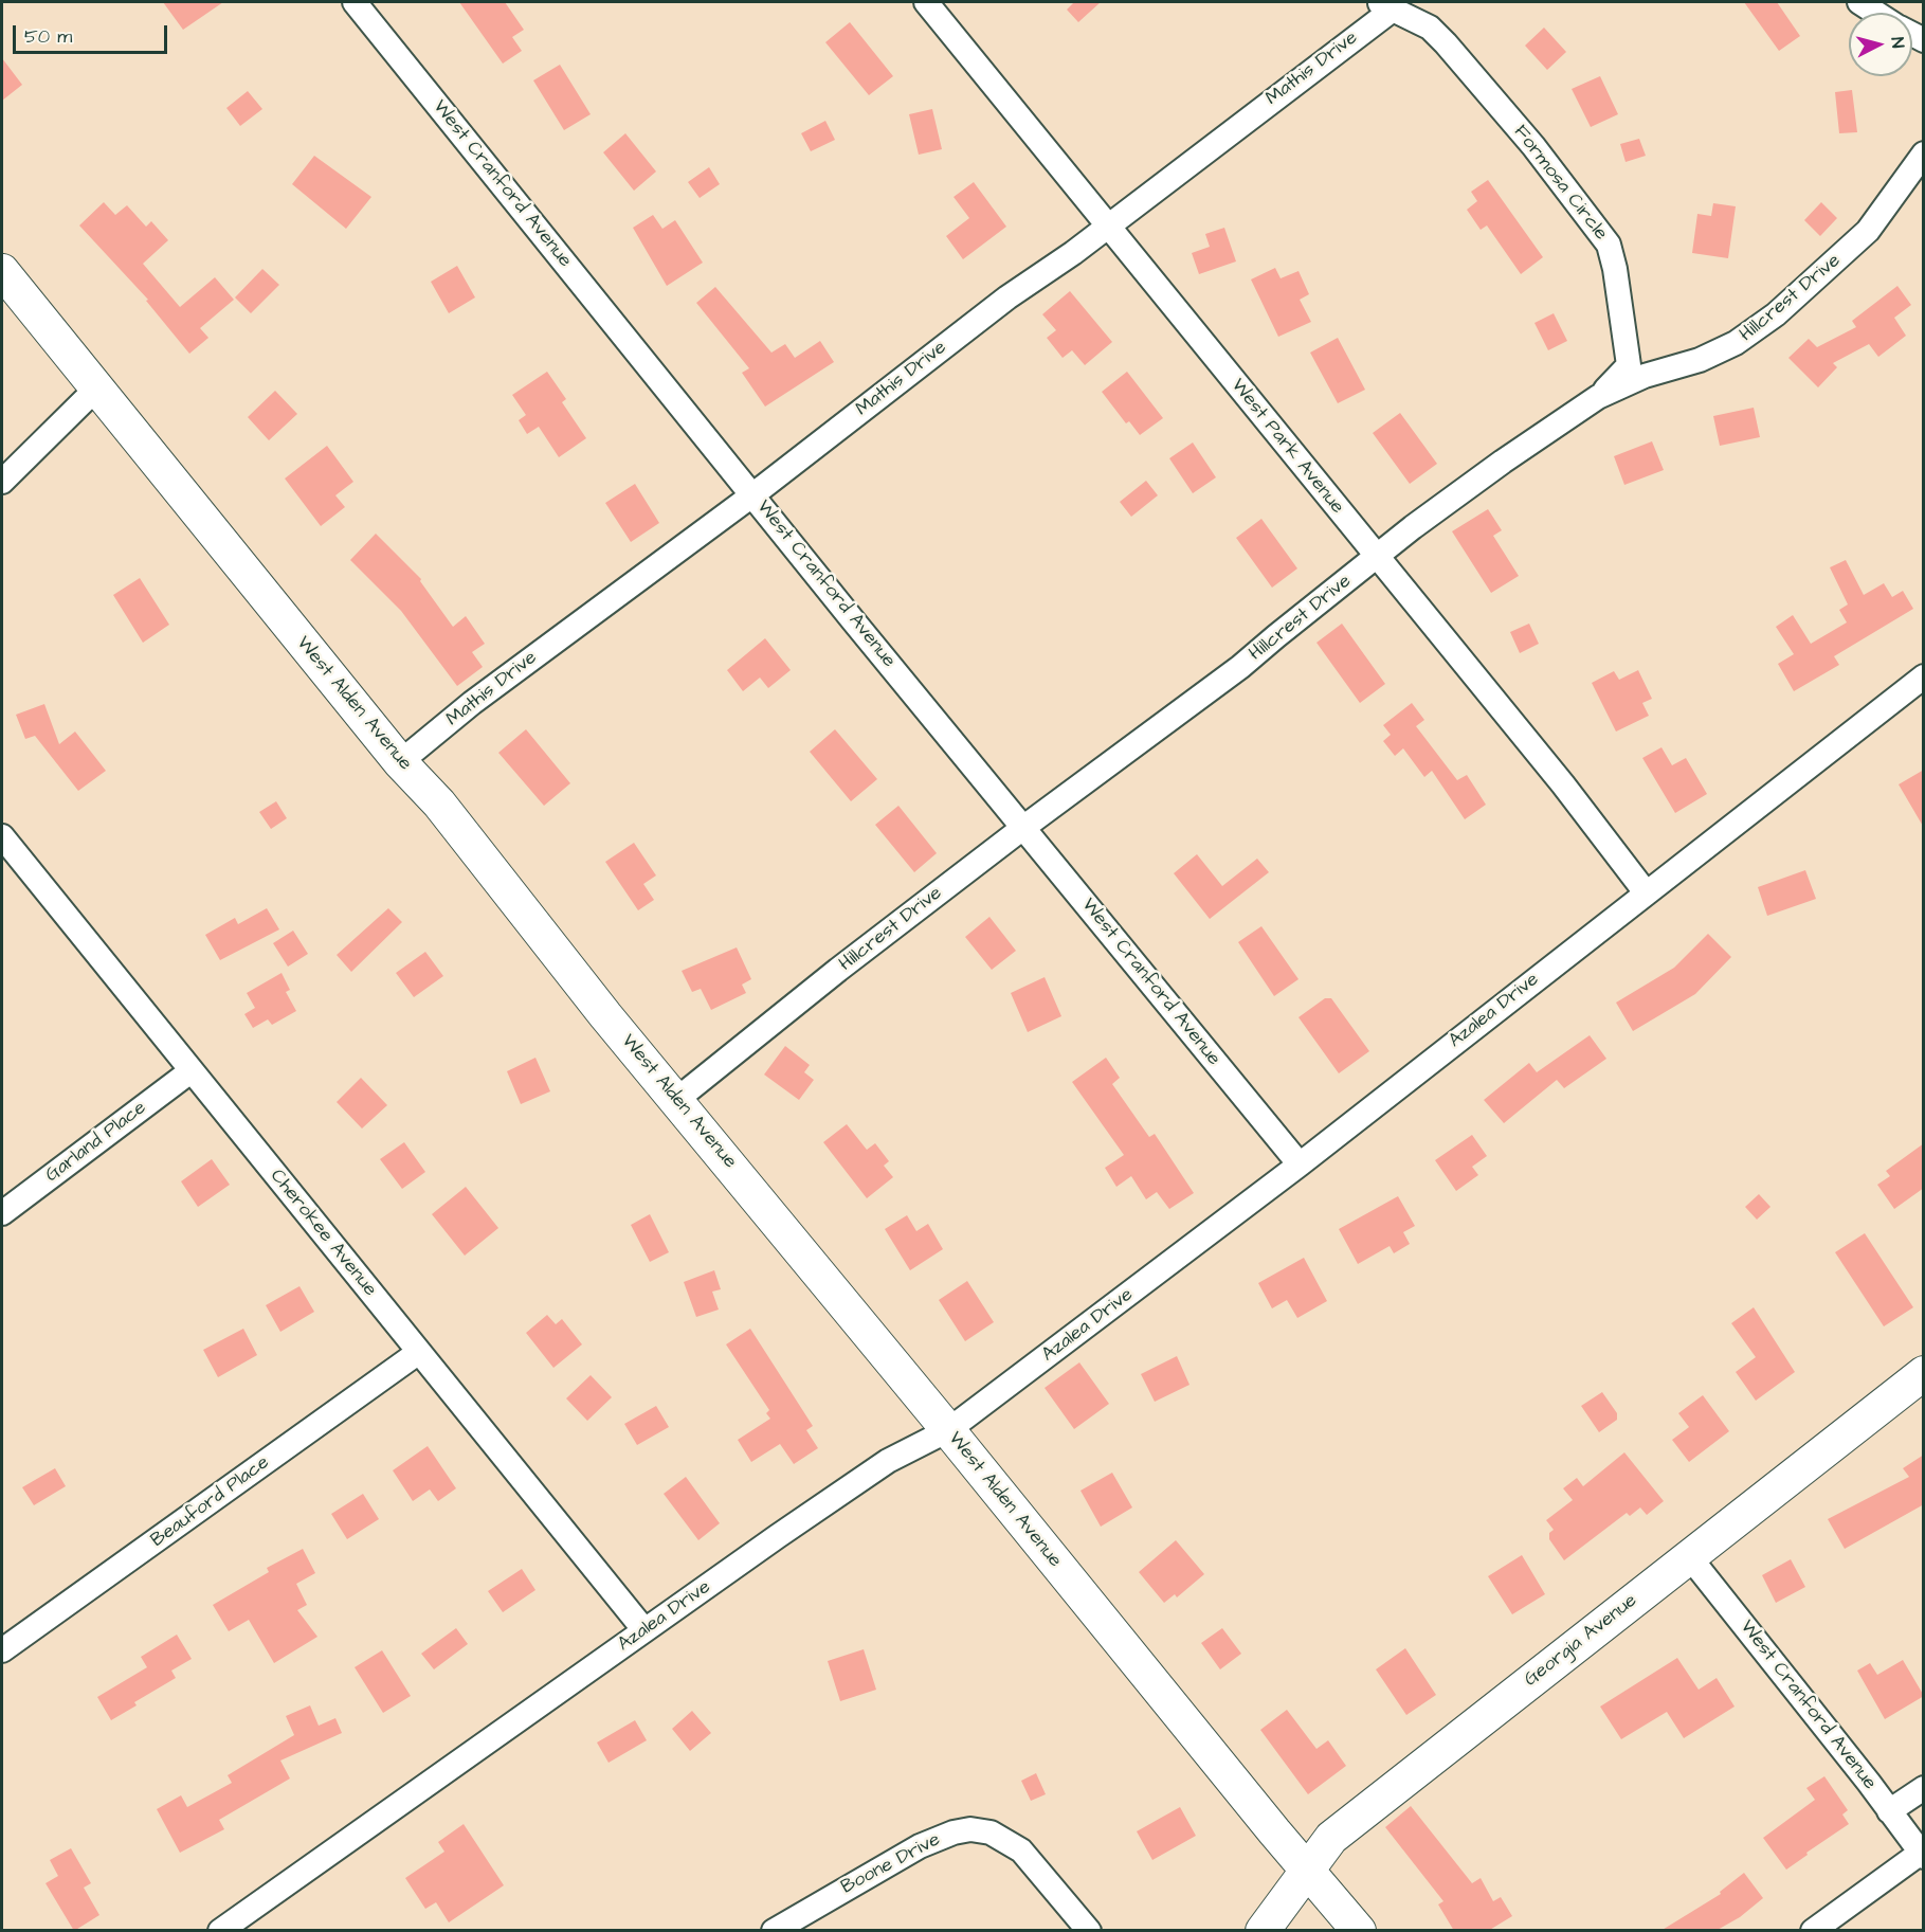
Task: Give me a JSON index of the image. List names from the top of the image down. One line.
{"streets":{"street":["Mathis Drive","Formosa Circle","West Cranford Avenue","Hillcrest Drive","West Park Avenue","West Alden Avenue","Azalea Drive","Garland Place","Cherokee Avenue","Beauford Place","Georgia Avenue","Boone Drive"]},"crossings":[["Mathis Drive","Formosa Circle"],["Mathis Drive","West Cranford Avenue"],["Mathis Drive","West Park Avenue"],["Mathis Drive","West Alden Avenue"],["Formosa Circle","Hillcrest Drive"],["West Cranford Avenue","Hillcrest Drive"],["West Cranford Avenue","Azalea Drive"],["West Cranford Avenue","Georgia Avenue"],["Hillcrest Drive","West Park Avenue"],["Hillcrest Drive","West Alden Avenue"],["West Park Avenue","Azalea Drive"],["West Alden Avenue","Azalea Drive"],["West Alden Avenue","Georgia Avenue"],["Azalea Drive","Cherokee Avenue"],["Garland Place","Cherokee Avenue"],["Cherokee Avenue","Beauford Place"]],"scale_bar":"50 m","north":"right"}
